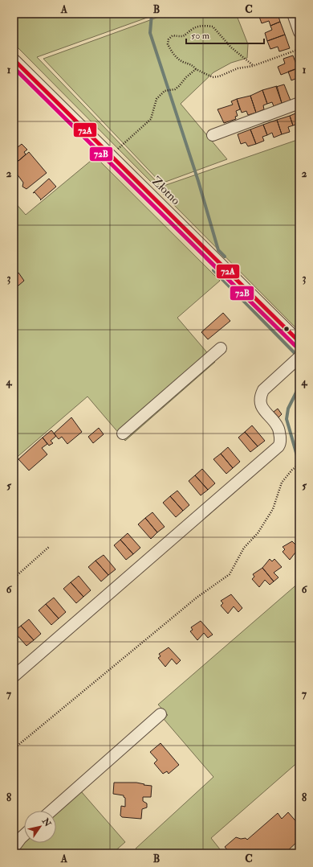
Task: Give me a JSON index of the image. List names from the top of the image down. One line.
{"streets":{"street":["Złotno"]},"lines":["transit line 72A","transit line 72B"],"scale_bar":"50 m","north":"top right","grid":{"columns":["A","B","C"],"rows":["1","2","3","4","5","6","7","8"]}}
